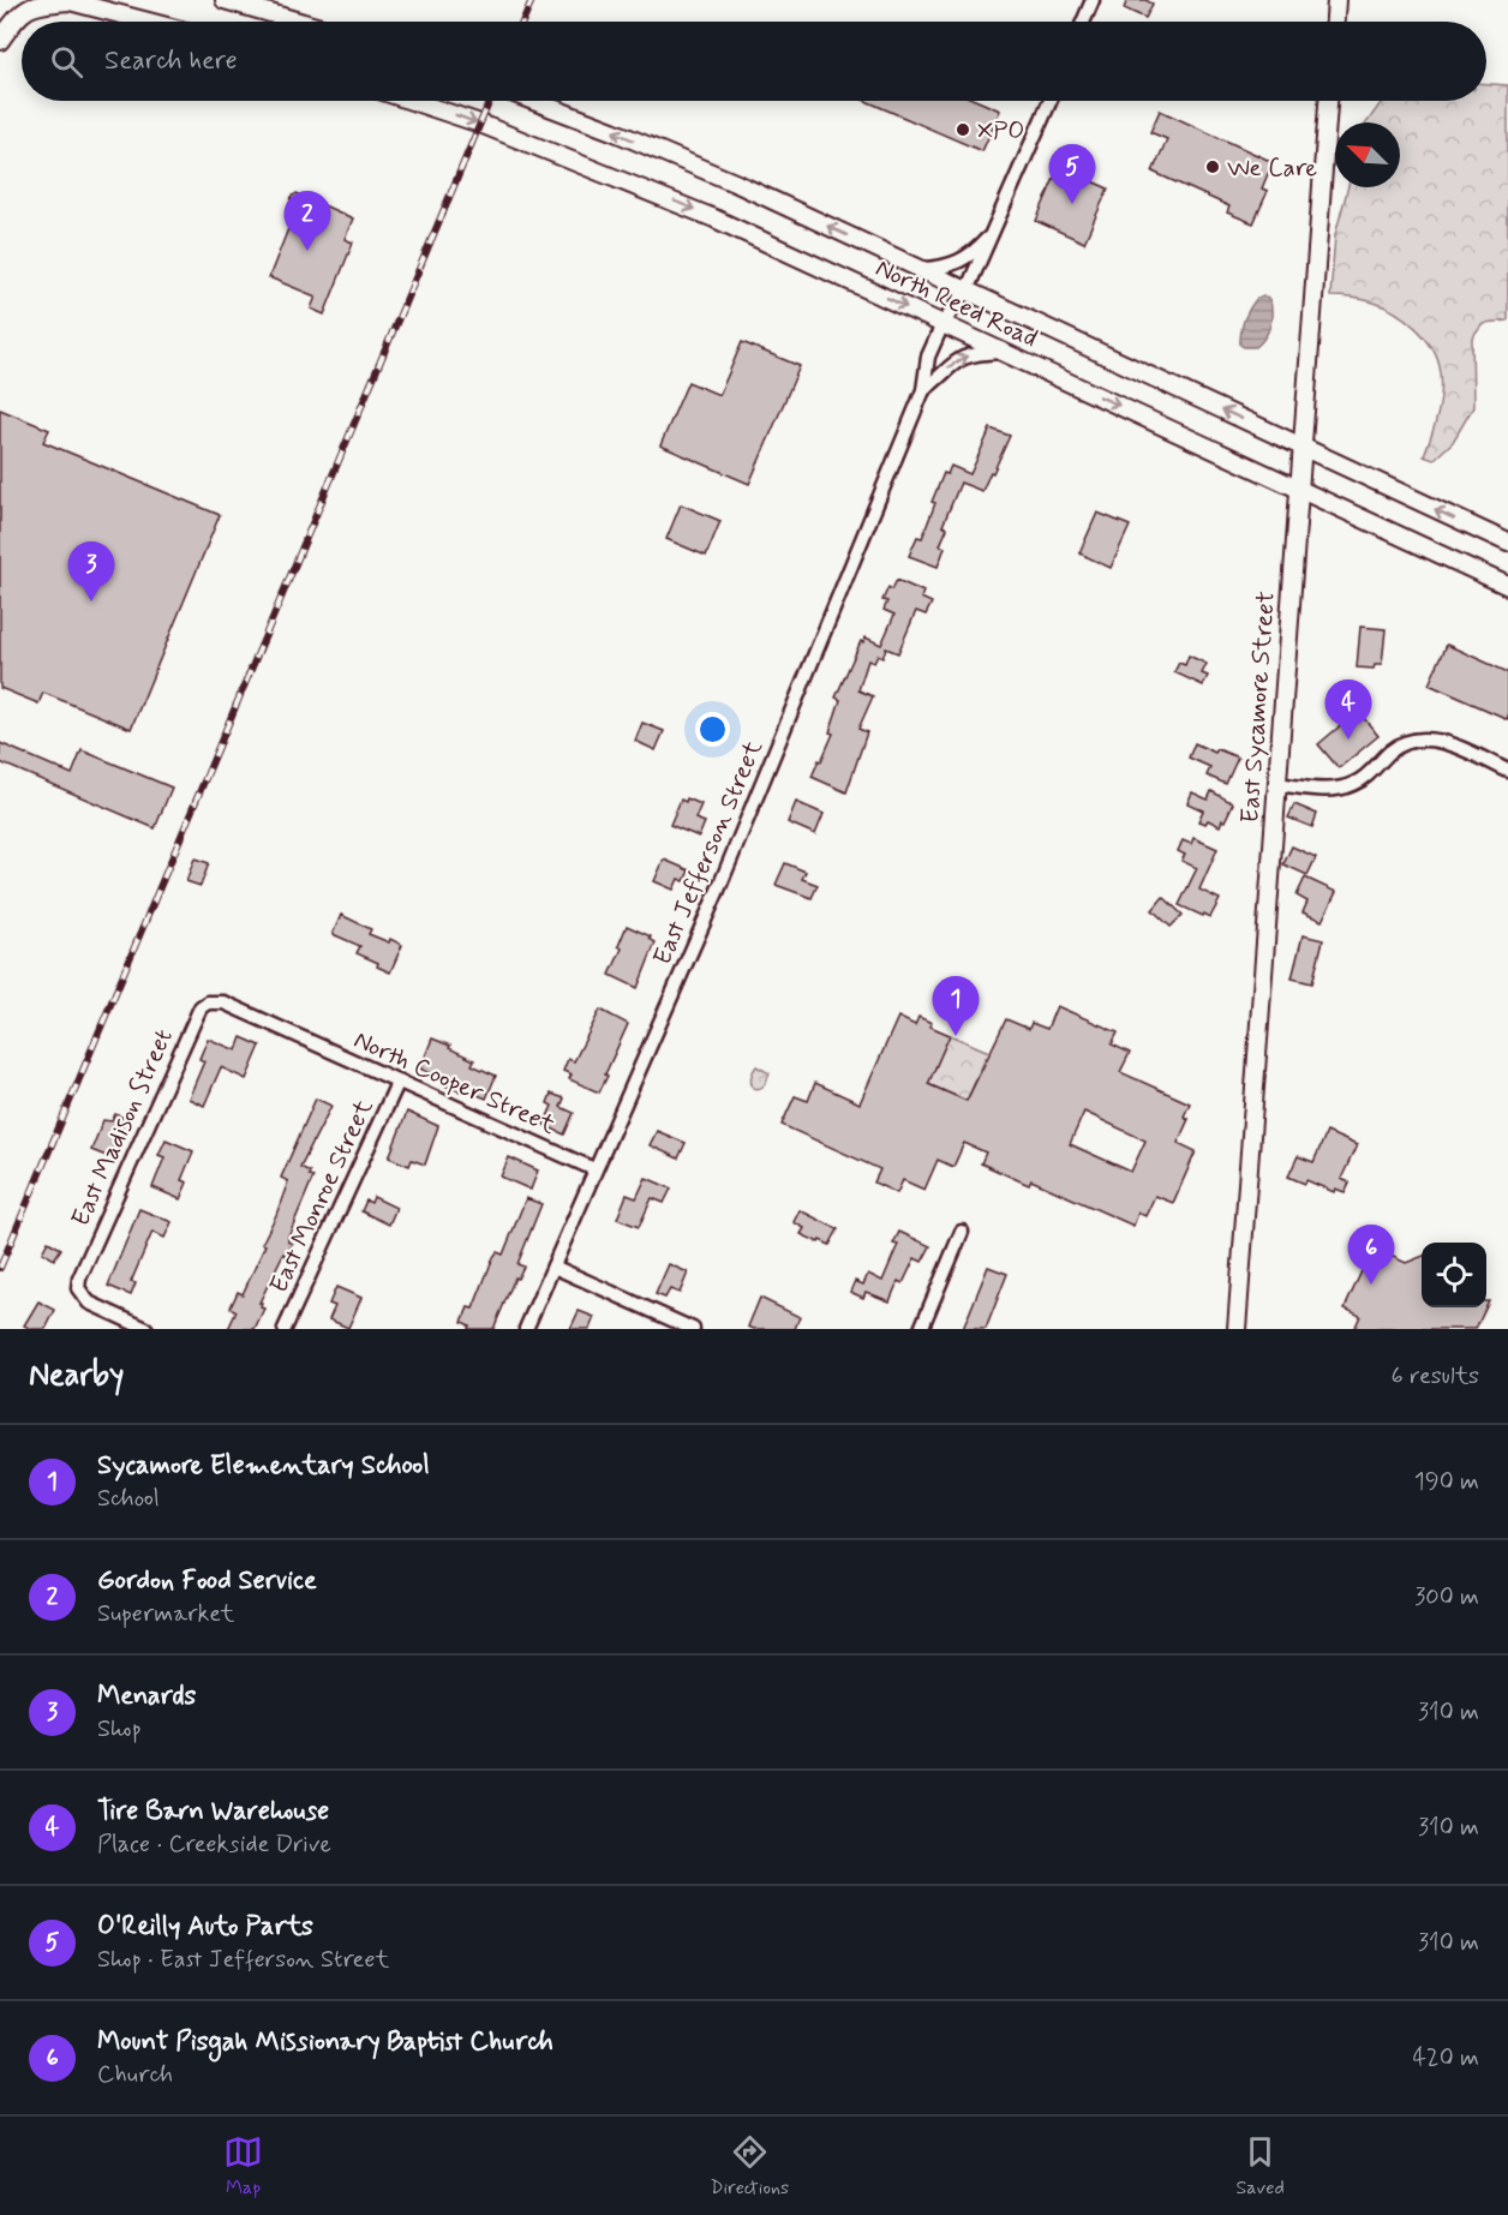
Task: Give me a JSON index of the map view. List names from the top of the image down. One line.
{"streets":{"main road":["North Reed Road","East Sycamore Street"],"street":["East Jefferson Street","North Cooper Street","East Madison Street","East Monroe Street"]},"crossings":[["North Reed Road","East Sycamore Street"],["North Reed Road","East Jefferson Street"],["East Jefferson Street","North Cooper Street"],["North Cooper Street","East Madison Street"],["North Cooper Street","East Monroe Street"]],"places":["XPO","We Care"],"north":"top left","page":{"search":"Search here","pins":["5","2","3","4","1","6"],"heading":["Nearby","6 results"],"list":[{"mark":"1","name":"Sycamore Elementary School","note":"School","value":"190 m"},{"mark":"2","name":"Gordon Food Service","note":"Supermarket","value":"300 m"},{"mark":"3","name":"Menards","note":"Shop","value":"310 m"},{"mark":"4","name":"Tire Barn Warehouse","note":"Place · Creekside Drive","value":"310 m"},{"mark":"5","name":"O'Reilly Auto Parts","note":"Shop · East Jefferson Street","value":"310 m"},{"mark":"6","name":"Mount Pisgah Missionary Baptist Church","note":"Church","value":"420 m"}],"nav":["Map","Directions","Saved"]}}
